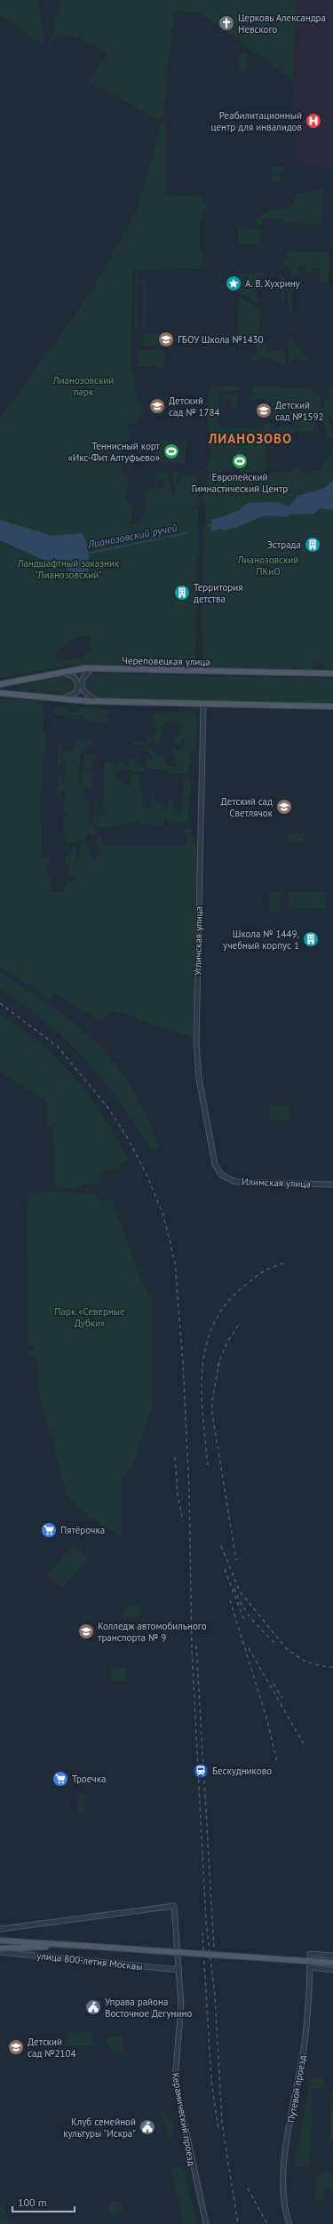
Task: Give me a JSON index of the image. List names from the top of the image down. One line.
{"streets":{"main road":["Череповецкая улица"],"street":["Угличская улица","Илимская улица","улица 800-летия Москвы","Путевой проезд","Керамический проезд"]},"crossings":[["Угличская улица","Илимская улица"],["улица 800-летия Москвы","Керамический проезд"]],"districts":["ЛИАНОЗОВО"],"water":["Лианозовский ручей"],"parks":["Лианозовский парк","Лианозовский ПКиО","Ландшафтный заказник \"Лианозовский\"","Парк «Северные Дубки»"],"places":{"church":["Церковь Александра Невского"],"hospital":["Реабилитационный центр для инвалидов"],"place":["А. В. Хухрину"],"school or university":["ГБОУ Школа №1430","Детский сад № 1784","Детский сад №1592","Детский сад Светлячок","Колледж автомобильного транспорта № 9","Детский сад №2104"],"sports":["Теннисный корт «Икс-Фит Алтуфьево»","Европейский Гимнастический Центр"],"building":["Эстрада","Территория детства","Школа № 1449, учебный корпус 1"],"supermarket":["Пятёрочка","Троечка"],"station":["Бескудниково"],"public building":["Управа района Восточное Дегунино","Клуб семейной культуры \"Искра\""]},"scale_bar":"100 m"}
